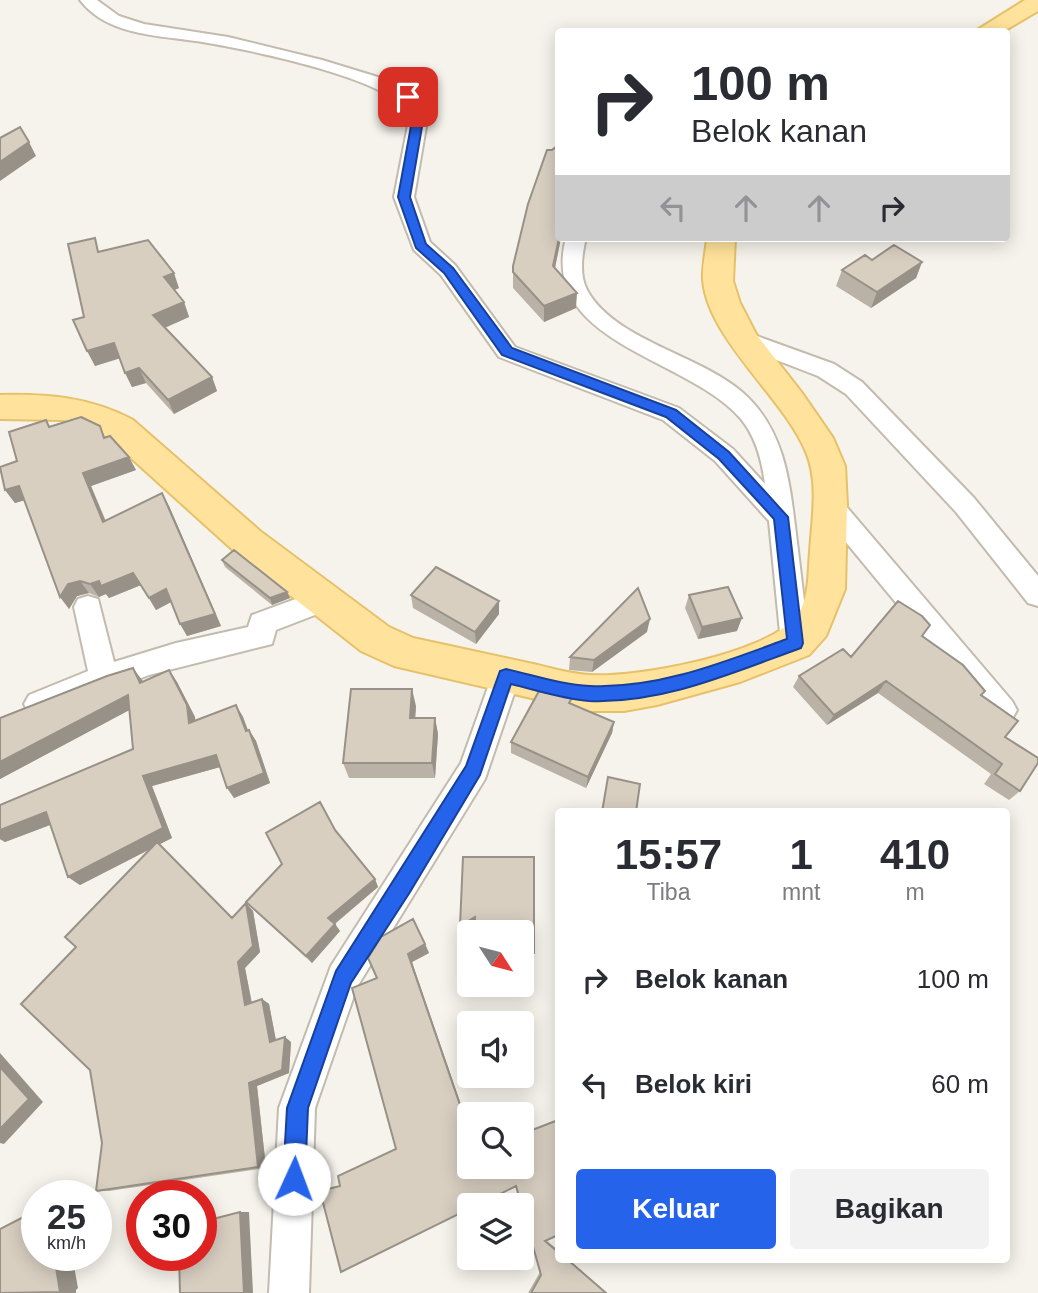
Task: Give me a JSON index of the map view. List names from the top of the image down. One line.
{"north":"bottom right","page":{"turn":["100 m","Belok kanan"],"eta":["15:57","Tiba","1","mnt","410","m"],"list":[{"name":"Belok kanan","value":"100 m"},{"name":"Belok kiri","value":"60 m"}],"buttons":["Keluar","Bagikan"],"speed":"25 km/h","limit":"30"}}
